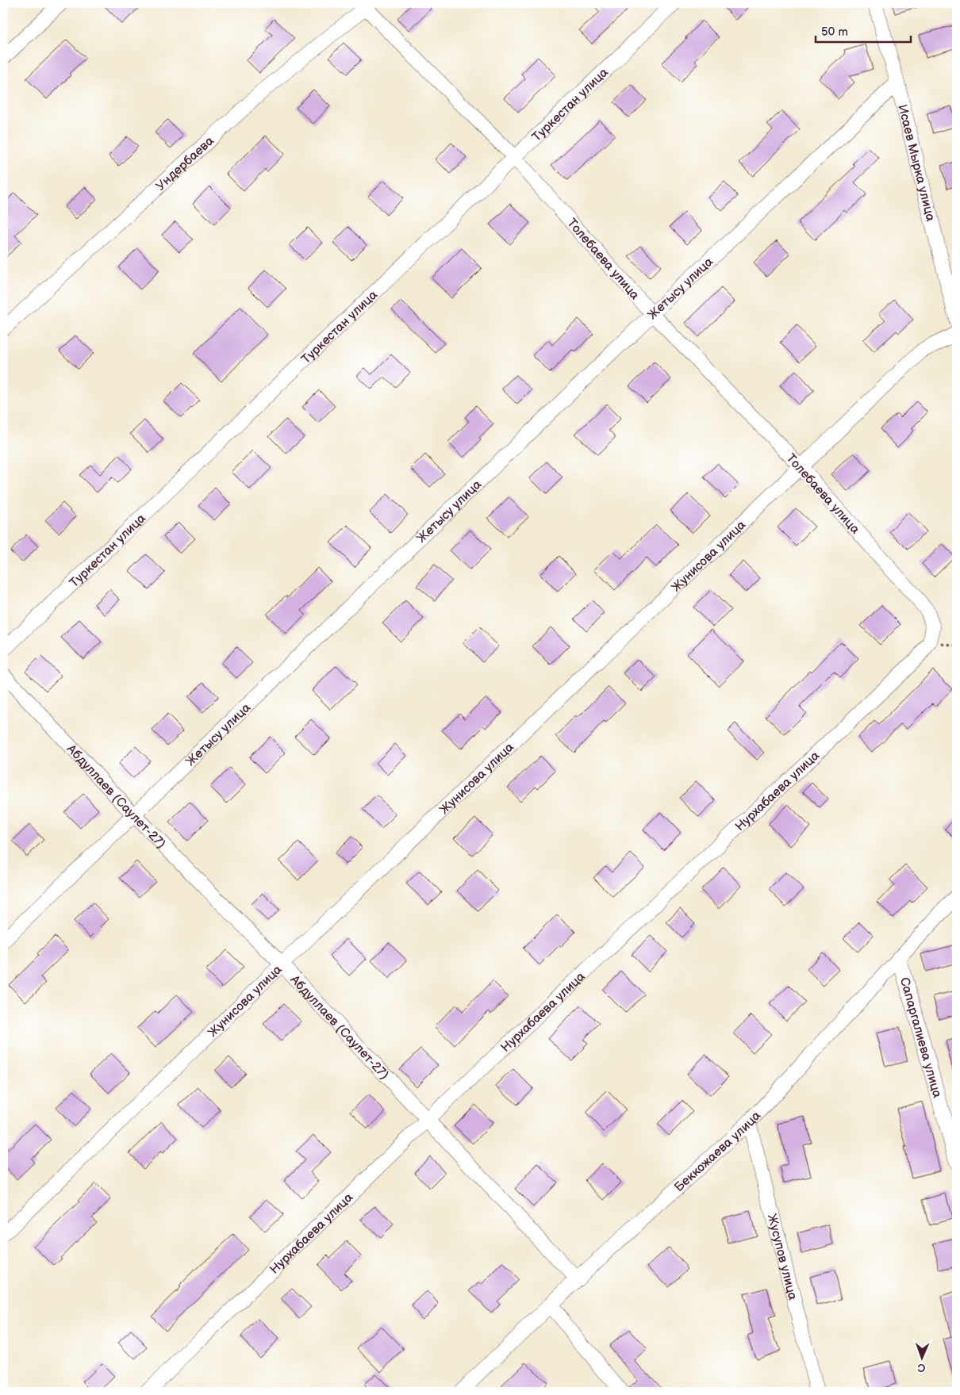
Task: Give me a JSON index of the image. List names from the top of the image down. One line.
{"streets":{"street":["Туркестан улица","Исаев Мырка улица","Ундербаева","Толебаева улица","Жетысу улица","Жунисова улица","Нурхабаева улица","Абдуллаев (Саулет-27)","Сапаргалиева улица","Беккожаева улица","Жусупов улица"]},"crossings":[["Туркестан улица","Толебаева улица"],["Исаев Мырка улица","Жетысу улица"],["Ундербаева","Толебаева улица"],["Толебаева улица","Жетысу улица"],["Толебаева улица","Жунисова улица"],["Толебаева улица","Нурхабаева улица"],["Жетысу улица","Абдуллаев (Саулет-27)"],["Жунисова улица","Абдуллаев (Саулет-27)"],["Нурхабаева улица","Абдуллаев (Саулет-27)"],["Абдуллаев (Саулет-27)","Беккожаева улица"],["Сапаргалиева улица","Беккожаева улица"],["Беккожаева улица","Жусупов улица"]],"scale_bar":"50 m","north":"bottom"}
